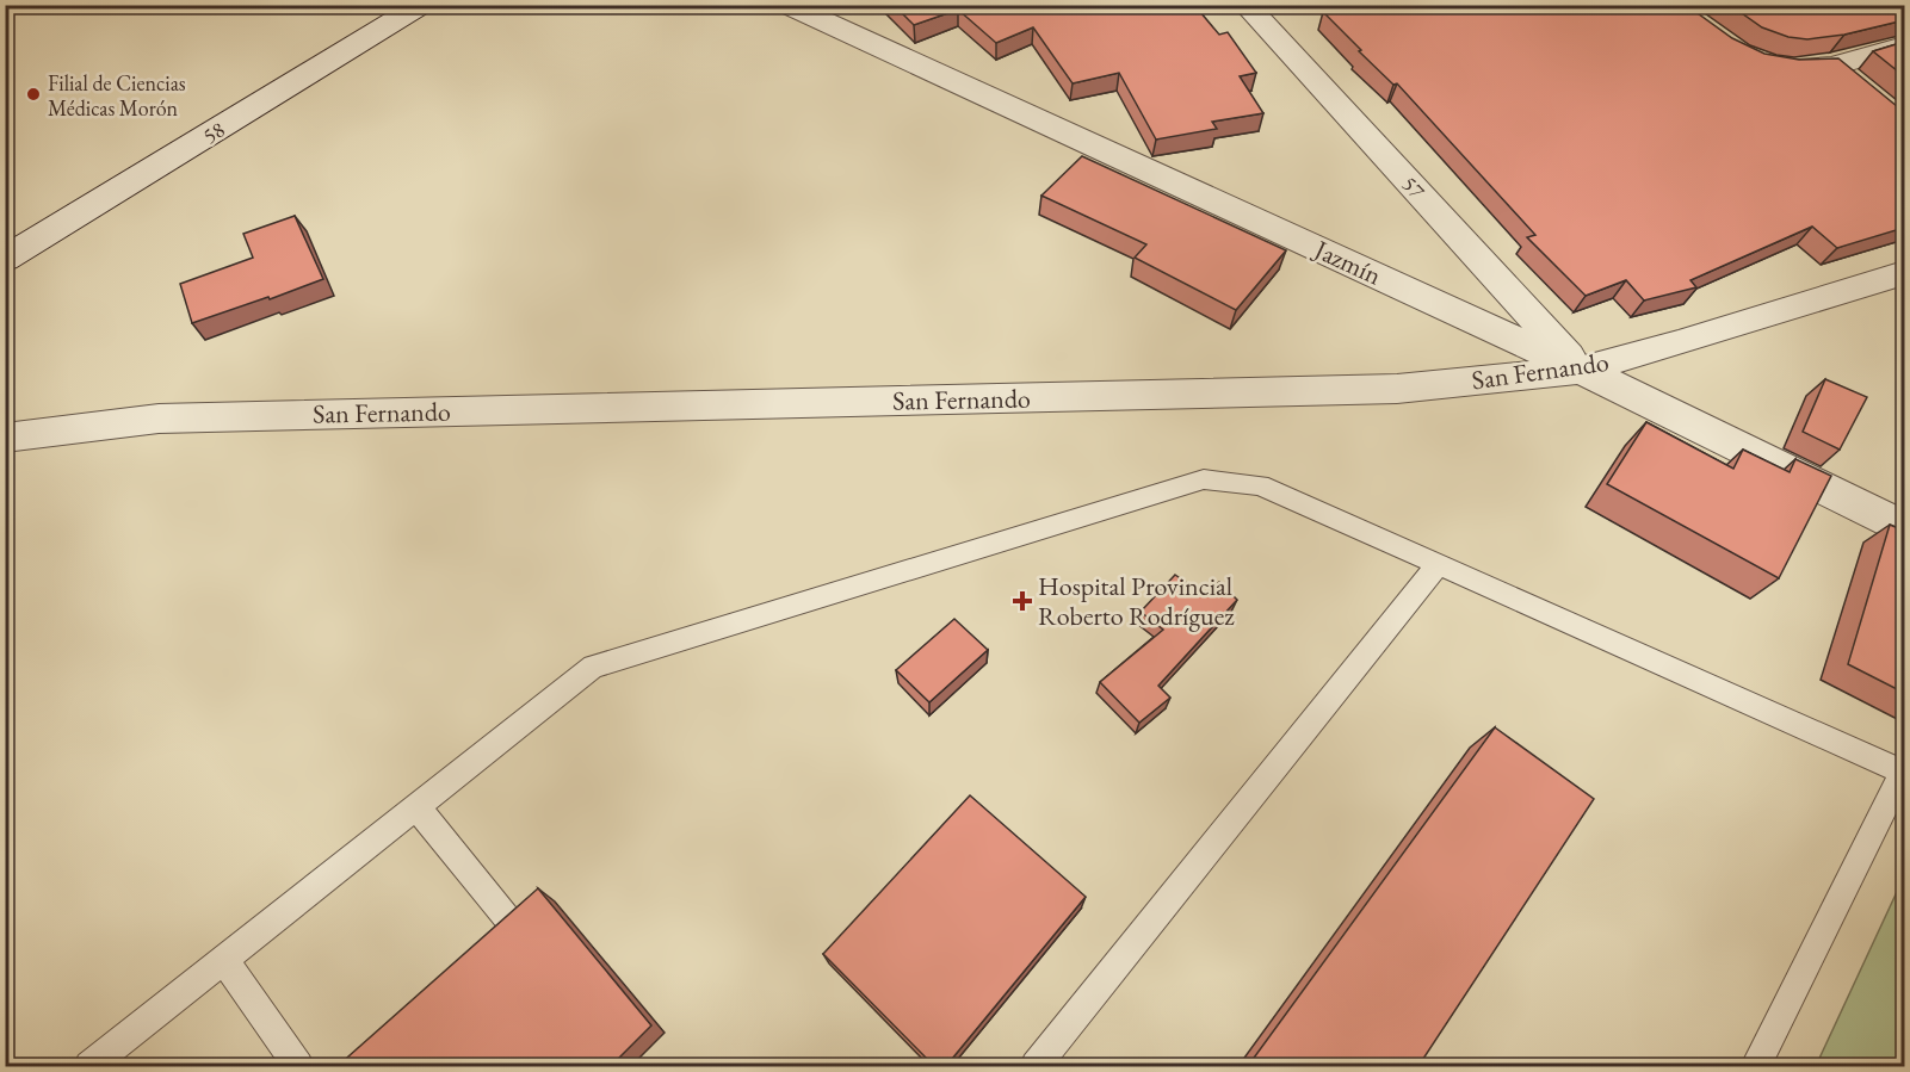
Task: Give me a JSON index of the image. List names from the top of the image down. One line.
{"streets":{"street":["58","57","Jazmín","San Fernando"]},"crossings":[["57","Jazmín"],["57","San Fernando"],["Jazmín","San Fernando"]],"places":{"other":["Filial de Ciencias Médicas Morón"],"health":["Hospital Provincial Roberto Rodríguez"]}}
